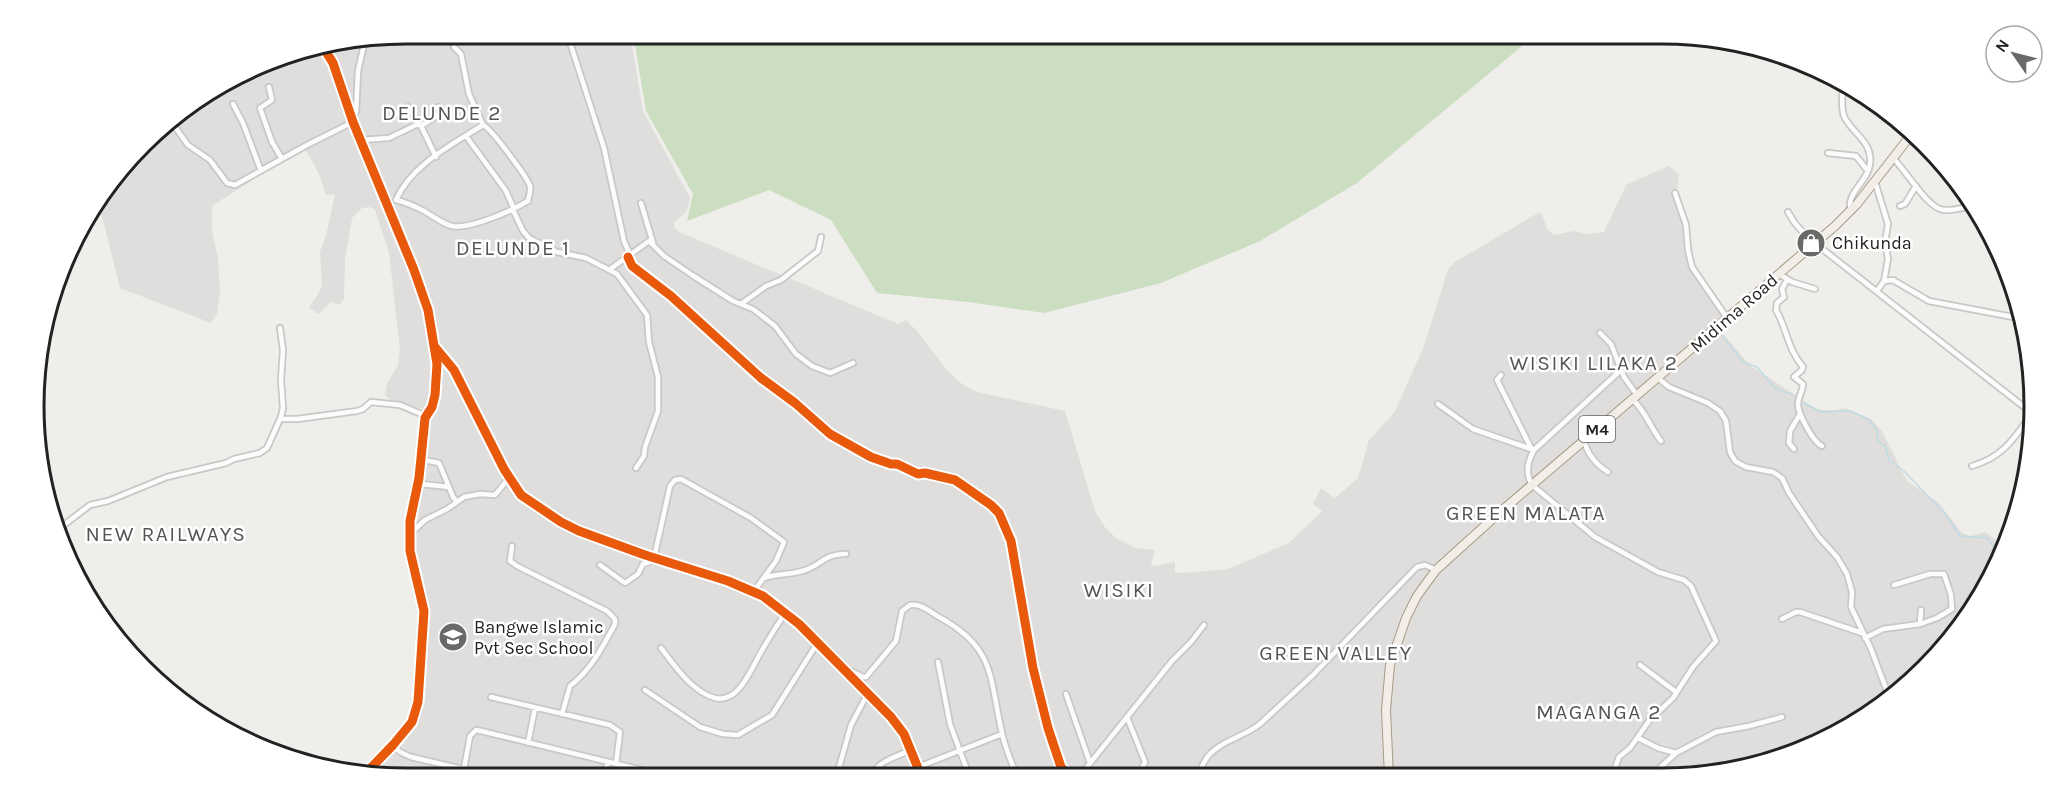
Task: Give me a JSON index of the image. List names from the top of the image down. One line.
{"streets":{"main road":["Midima Road","M4"]},"districts":["DELUNDE 2","DELUNDE 1","WISIKI LILAKA 2","GREEN MALATA","NEW RAILWAYS","WISIKI","GREEN VALLEY","MAGANGA 2"],"places":{"shop":["Chikunda"],"school or university":["Bangwe Islamic Pvt Sec School"]},"north":"top left"}
